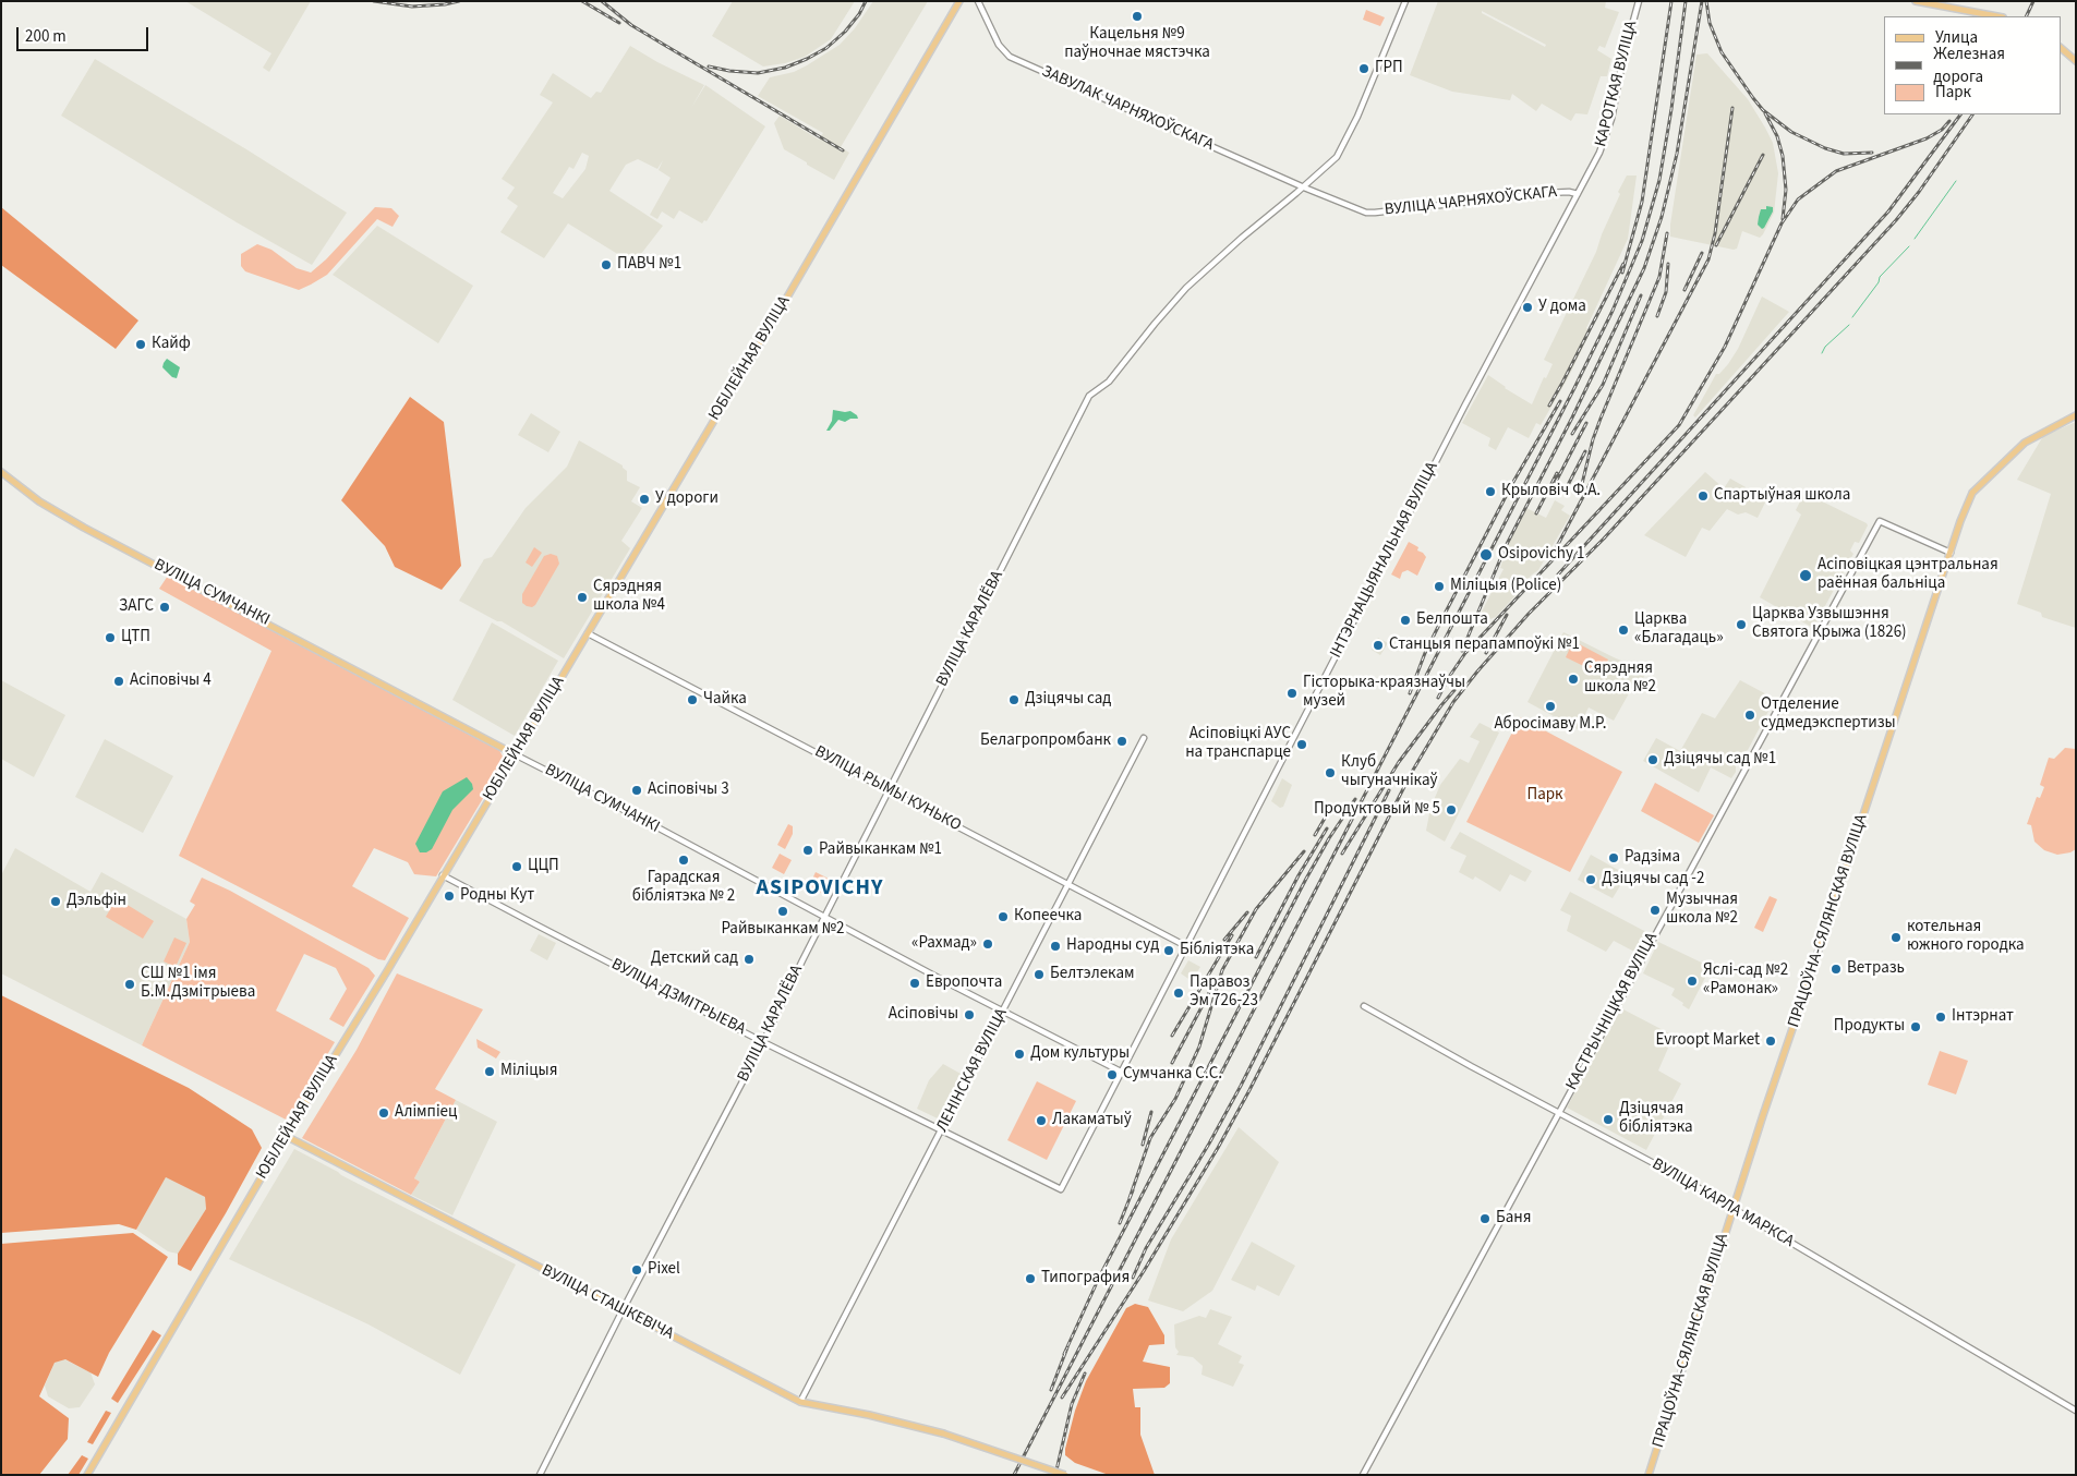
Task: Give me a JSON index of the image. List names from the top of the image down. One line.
{"streets":{"main road":["ЮБІЛЕЙНАЯ ВУЛІЦА","ВУЛІЦА СУМЧАНКІ","ПРАЦОЎНА-СЯЛЯНСКАЯ ВУЛІЦА","ВУЛІЦА СТАШКЕВІЧА"],"street":["КАРОТКАЯ ВУЛІЦА","ЗАВУЛАК ЧАРНЯХОЎСКАГА","ВУЛІЦА ЧАРНЯХОЎСКАГА","ІНТЭРНАЦЫЯНАЛЬНАЯ ВУЛІЦА","ВУЛІЦА КАРАЛЁВА","ВУЛІЦА РЫМЫ КУНЬКО","ВУЛІЦА ДЗМІТРЫЕВА","КАСТРЫЧНІЦКАЯ ВУЛІЦА","ЛЕНІНСКАЯ ВУЛІЦА","ВУЛІЦА КАРЛА МАРКСА"]},"crossings":[["КАРОТКАЯ ВУЛІЦА","ВУЛІЦА ЧАРНЯХОЎСКАГА"],["КАРОТКАЯ ВУЛІЦА","ІНТЭРНАЦЫЯНАЛЬНАЯ ВУЛІЦА"],["ЗАВУЛАК ЧАРНЯХОЎСКАГА","ВУЛІЦА ЧАРНЯХОЎСКАГА"],["ЗАВУЛАК ЧАРНЯХОЎСКАГА","ВУЛІЦА КАРАЛЁВА"],["ВУЛІЦА ЧАРНЯХОЎСКАГА","ІНТЭРНАЦЫЯНАЛЬНАЯ ВУЛІЦА"],["ВУЛІЦА ЧАРНЯХОЎСКАГА","ВУЛІЦА КАРАЛЁВА"],["ЮБІЛЕЙНАЯ ВУЛІЦА","ВУЛІЦА СУМЧАНКІ"],["ЮБІЛЕЙНАЯ ВУЛІЦА","ВУЛІЦА РЫМЫ КУНЬКО"],["ЮБІЛЕЙНАЯ ВУЛІЦА","ВУЛІЦА ДЗМІТРЫЕВА"],["ЮБІЛЕЙНАЯ ВУЛІЦА","ВУЛІЦА СТАШКЕВІЧА"],["ІНТЭРНАЦЫЯНАЛЬНАЯ ВУЛІЦА","ВУЛІЦА СУМЧАНКІ"],["ІНТЭРНАЦЫЯНАЛЬНАЯ ВУЛІЦА","ВУЛІЦА РЫМЫ КУНЬКО"],["ІНТЭРНАЦЫЯНАЛЬНАЯ ВУЛІЦА","ВУЛІЦА ДЗМІТРЫЕВА"],["ВУЛІЦА СУМЧАНКІ","ВУЛІЦА КАРАЛЁВА"],["ВУЛІЦА СУМЧАНКІ","ЛЕНІНСКАЯ ВУЛІЦА"],["ВУЛІЦА КАРАЛЁВА","ВУЛІЦА РЫМЫ КУНЬКО"],["ВУЛІЦА КАРАЛЁВА","ВУЛІЦА ДЗМІТРЫЕВА"],["ВУЛІЦА КАРАЛЁВА","ВУЛІЦА СТАШКЕВІЧА"],["ВУЛІЦА РЫМЫ КУНЬКО","ЛЕНІНСКАЯ ВУЛІЦА"],["ПРАЦОЎНА-СЯЛЯНСКАЯ ВУЛІЦА","КАСТРЫЧНІЦКАЯ ВУЛІЦА"],["ПРАЦОЎНА-СЯЛЯНСКАЯ ВУЛІЦА","ВУЛІЦА КАРЛА МАРКСА"],["ВУЛІЦА ДЗМІТРЫЕВА","ЛЕНІНСКАЯ ВУЛІЦА"],["КАСТРЫЧНІЦКАЯ ВУЛІЦА","ВУЛІЦА КАРЛА МАРКСА"],["ЛЕНІНСКАЯ ВУЛІЦА","ВУЛІЦА СТАШКЕВІЧА"]],"districts":["ASIPOVICHY"],"parks":["Парк"],"places":["Кацельня №9 паўночнае мястэчка","ГРП","ПАВЧ №1","У дома","Кайф","Крыловіч Ф.А.","Спартыўная школа","У дороги","Osipovichy 1","Асіповіцкая цэнтральная раённая бальніца","Міліцыя (Police)","Сярэдняя школа №4","ЗАГС","Белпошта","Царква Узвышэння Святога Крыжа (1826)","Царква «Благадаць»","ЦТП","Станцыя перапампоўкі №1","Сярэдняя школа №2","Асіповічы 4","Гісторыка-краязнаўчы музей","Чайка","Дзіцячы сад","Абросімаву М.Р.","Отделение судмедэкспертизы","Белагропромбанк","Асіповіцкі АУС на транспарце","Дзіцячы сад №1","Клуб чыгуначнікаў","Асіповічы 3","Продуктовый № 5","Райвыканкам №1","Радзіма","Гарадская бібліятэка № 2","ЦЦП","Дзіцячы сад -2","Родны Кут","Дэльфін","Музычная школа №2","Райвыканкам №2","Копеечка","котельная южного городка","«Рахмад»","Народны суд","Бібліятэка","Детский сад","Ветразь","Белтэлекам","Яслі-сад №2 «Рамонак»","Европочта","СШ №1 імя Б.М.Дзмітрыева","Паравоз Эм 726-23","Асіповічы","Інтэрнат","Продукты","Evroopt Market","Дом культуры","Міліцыя","Сумчанка С.С.","Алімпіец","Дзіцячая бібліятэка","Лакаматыў","Баня","Pixel","Типография"],"legend":["Улица","Железная дорога","Парк"],"scale_bar":"200 m"}
